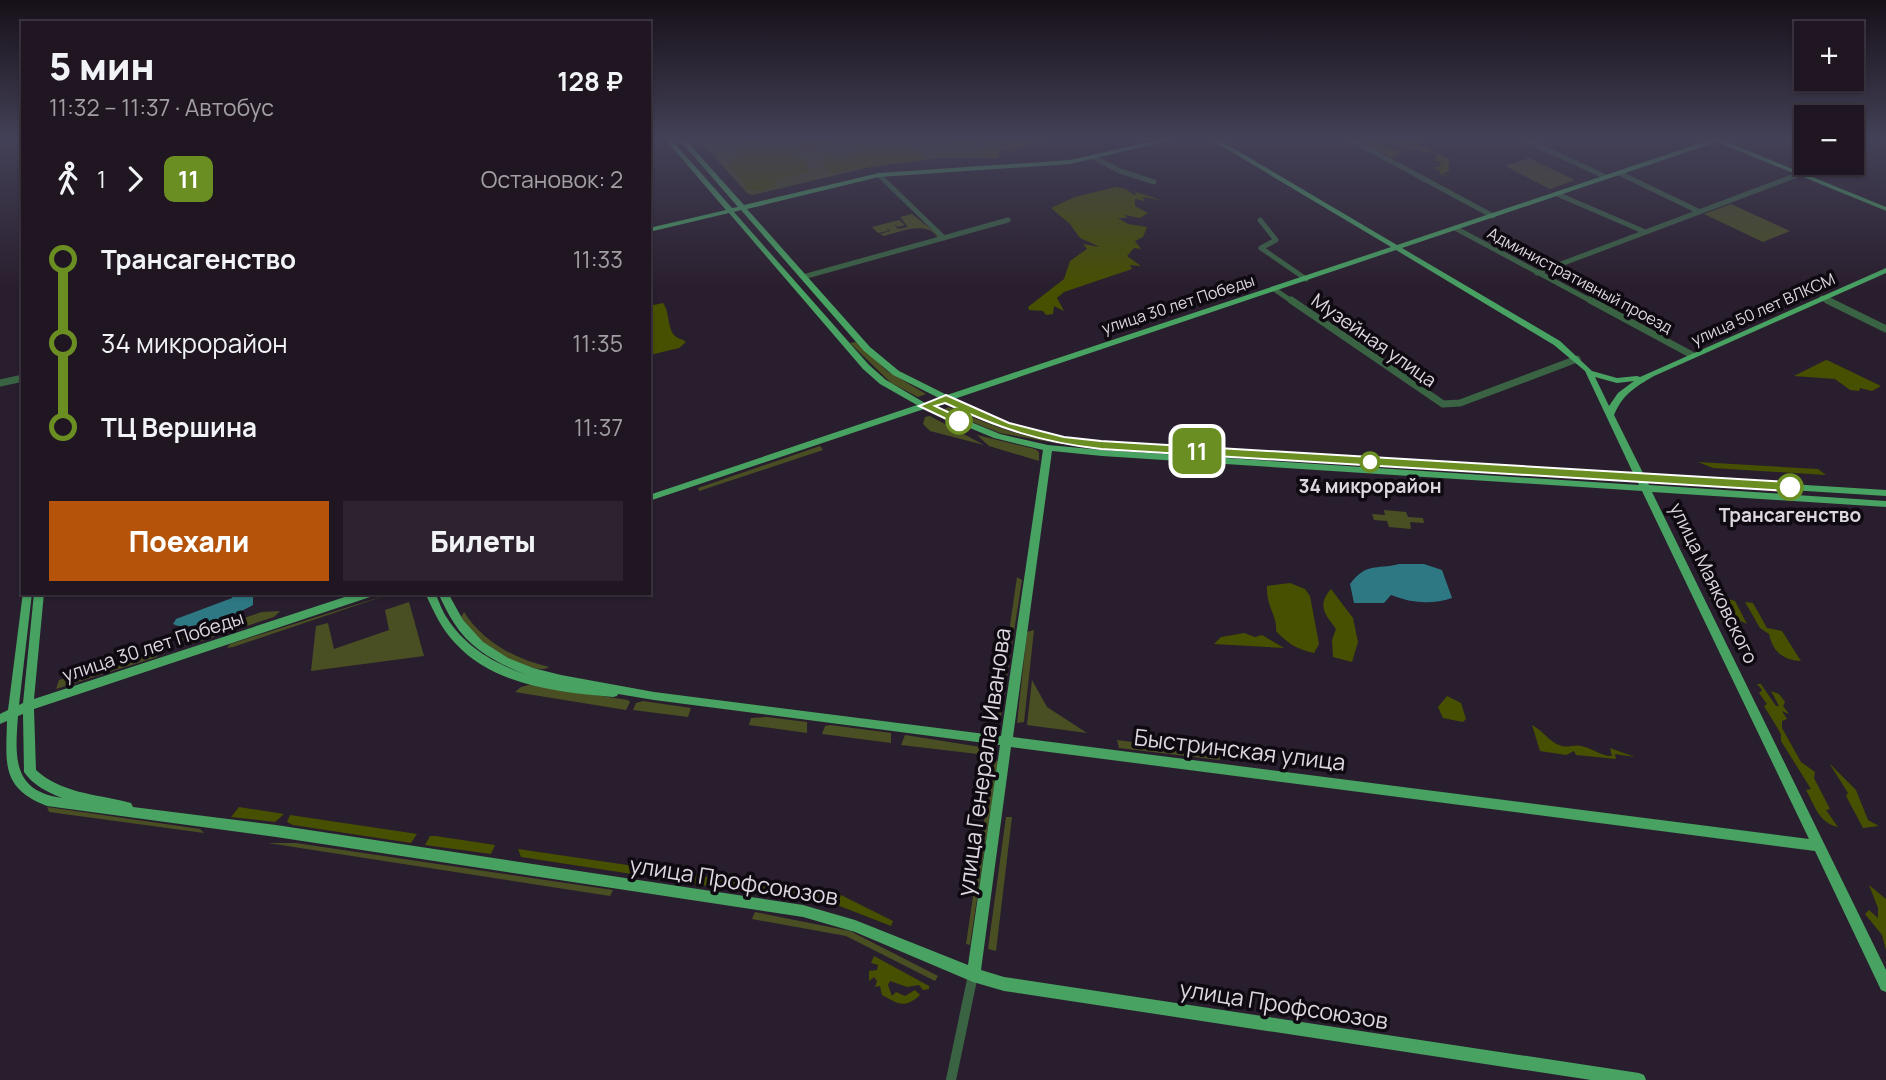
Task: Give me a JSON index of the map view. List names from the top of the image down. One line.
{"streets":{"main road":["улица 30 лет Победы","улица 50 лет ВЛКСМ","улица Маяковского","Быстринская улица","улица Генерала Иванова","улица Профсоюзов"],"street":["Административный проезд","Музейная улица"]},"crossings":[["Административный проезд","улица 50 лет ВЛКСМ"],["улица 30 лет Победы","Музейная улица"],["улица 30 лет Победы","улица Маяковского"],["улица 30 лет Победы","улица Профсоюзов"],["улица 50 лет ВЛКСМ","улица Маяковского"],["Музейная улица","улица Маяковского"],["улица Маяковского","Быстринская улица"],["Быстринская улица","улица Генерала Иванова"],["улица Генерала Иванова","улица Профсоюзов"]],"places":["34 микрорайон","Трансагенство"],"lines":["bus line 11"],"page":{"on_map":"11","map_buttons":["+","−"],"heading":["5 мин","11:32 – 11:37 · Автобус","128 ₽"],"legs":["1","11","Остановок: 2"],"list":[{"name":"Трансагенство","value":"11:33"},{"name":"34 микрорайон","value":"11:35"},{"name":"ТЦ Вершина","value":"11:37"}],"buttons":["Поехали","Билеты"]}}
